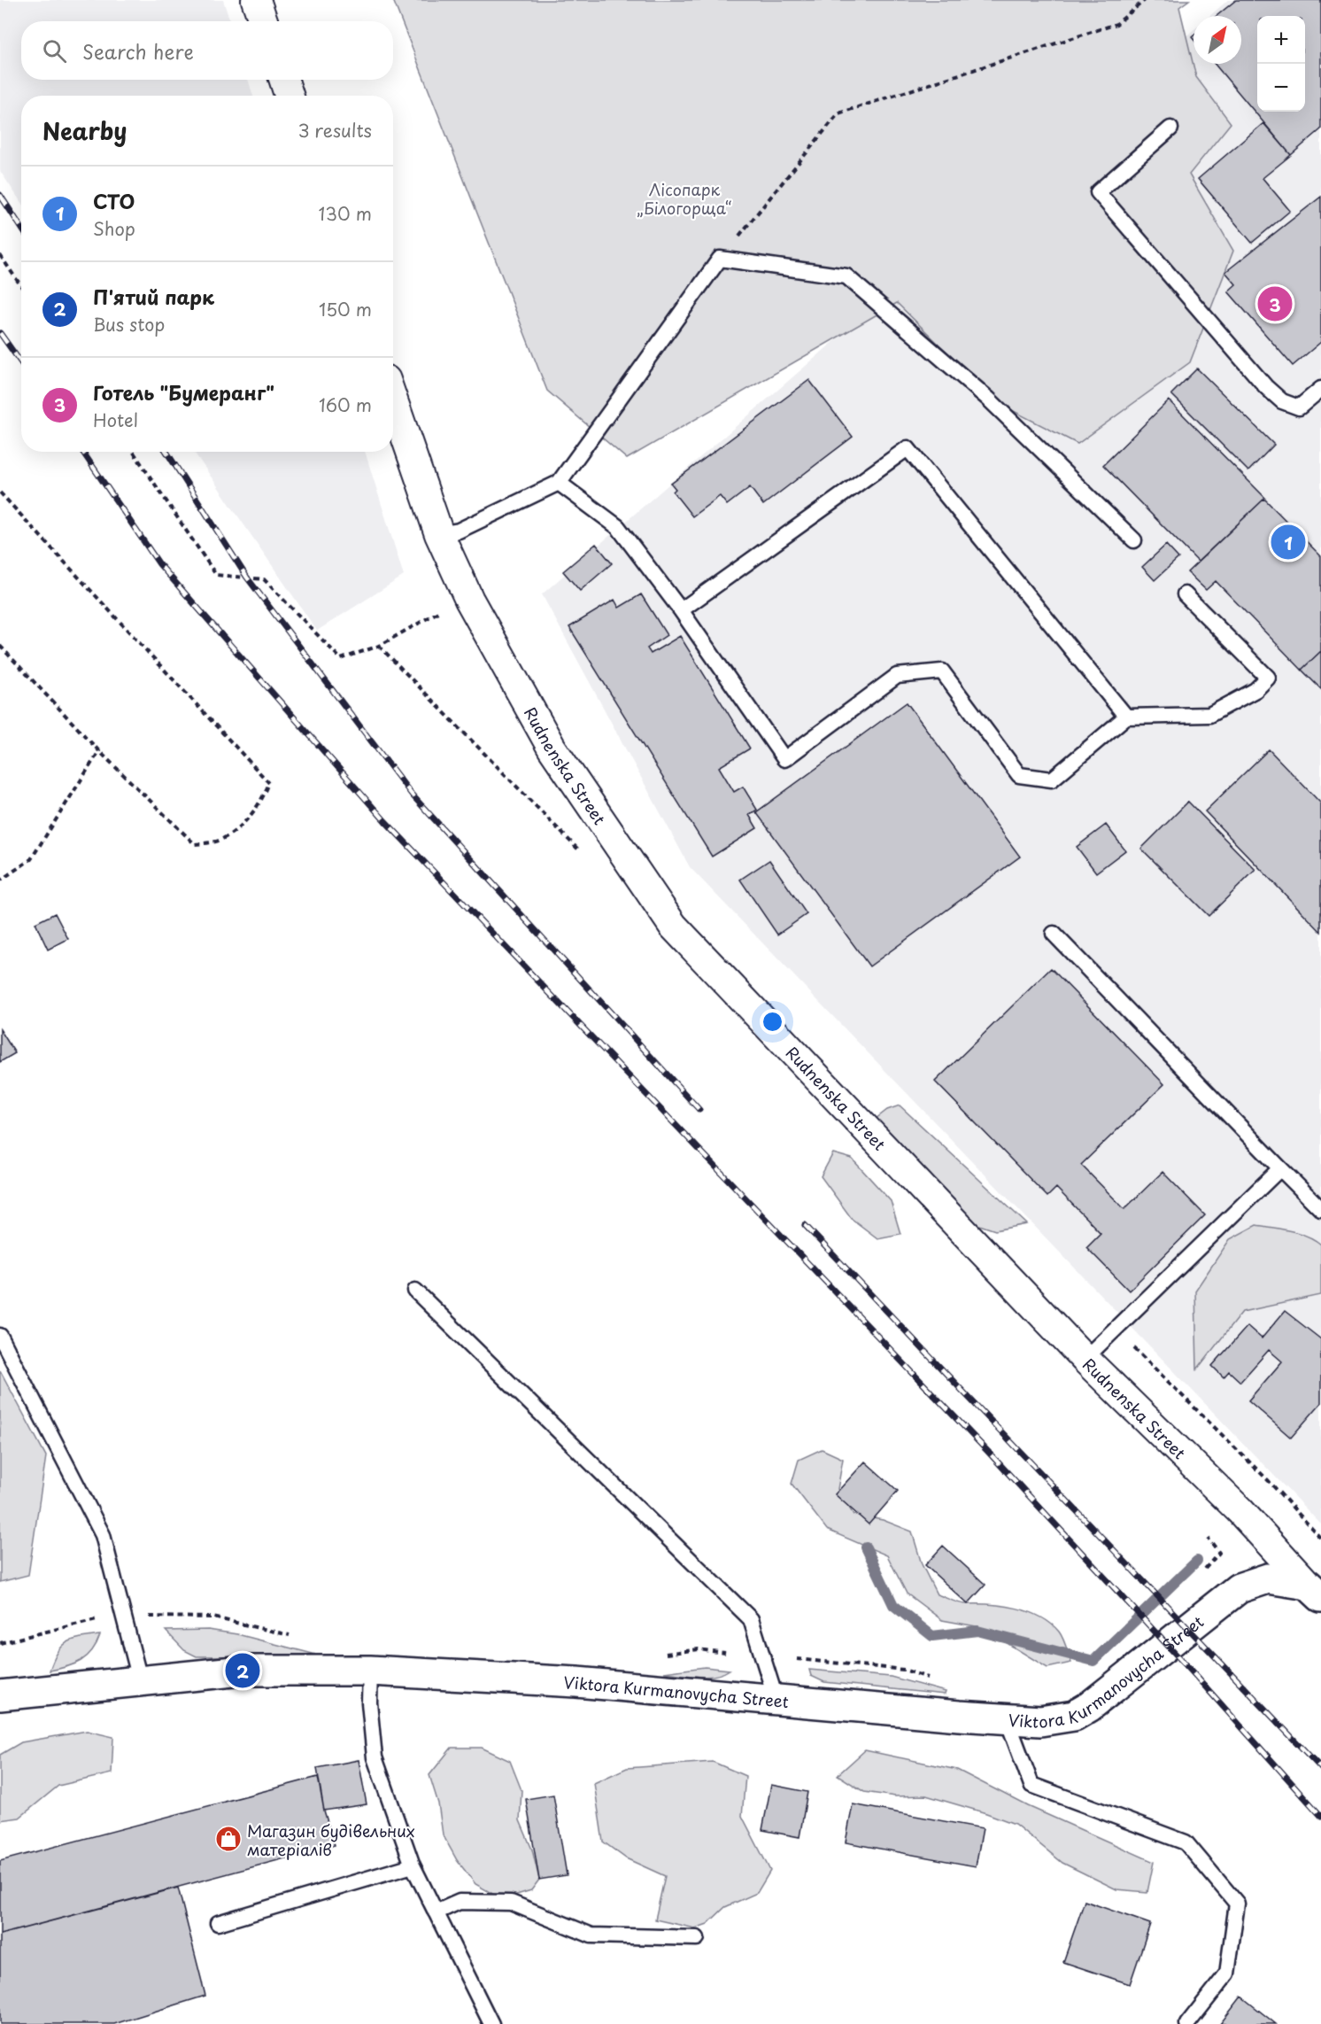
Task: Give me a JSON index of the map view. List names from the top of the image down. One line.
{"streets":{"street":["Rudnenska Street","Viktora Kurmanovycha Street"]},"crossings":[["Rudnenska Street","Viktora Kurmanovycha Street"]],"parks":["Лісопарк „Білогорща“"],"places":{"shop":["Магазин будівельних матеріалів"]},"north":"top right","page":{"map_buttons":["+","−"],"search":"Search here","heading":["Nearby","3 results"],"list":[{"mark":"1","name":"СТО","note":"Shop","value":"130 m"},{"mark":"2","name":"П'ятий парк","note":"Bus stop","value":"150 m"},{"mark":"3","name":"Готель \"Бумеранг\"","note":"Hotel","value":"160 m"}],"pins":["3","1","2"]}}
